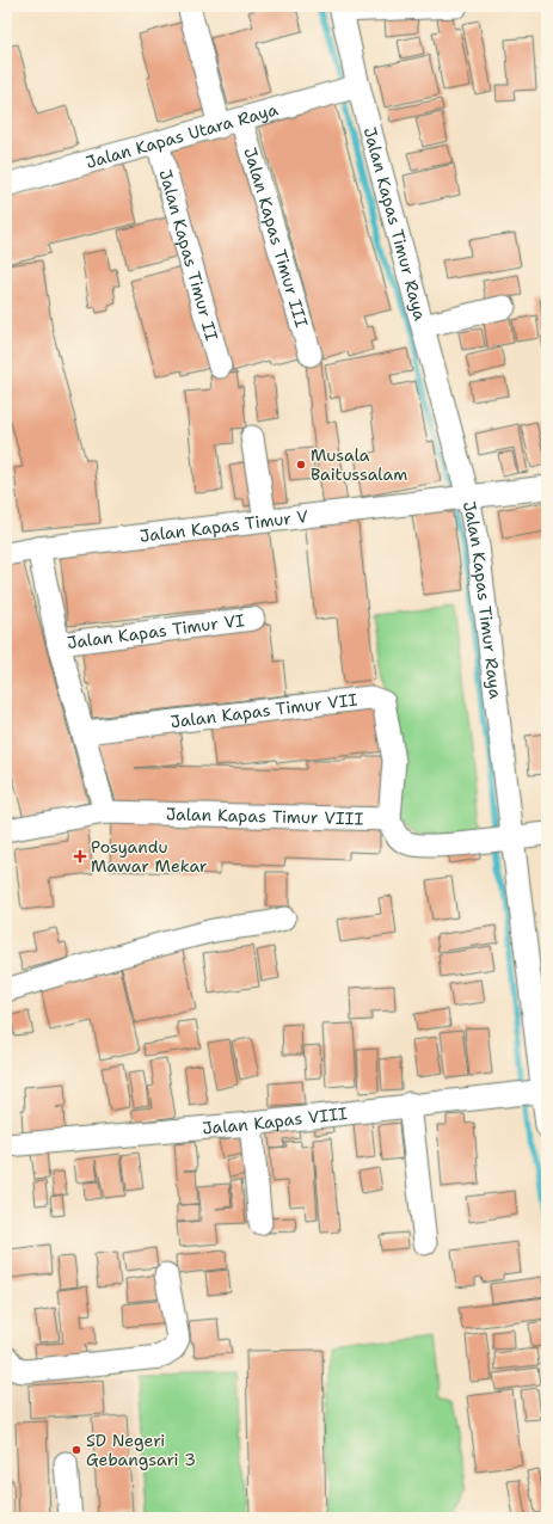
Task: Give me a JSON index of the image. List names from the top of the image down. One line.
{"streets":{"street":["Jalan Kapas Utara Raya","Jalan Kapas Timur Raya","Jalan Kapas Timur III","Jalan Kapas Timur II","Jalan Kapas Timur V","Jalan Kapas Timur VI","Jalan Kapas Timur VII","Jalan Kapas Timur VIII","Jalan Kapas VIII"]},"crossings":[["Jalan Kapas Utara Raya","Jalan Kapas Timur Raya"],["Jalan Kapas Utara Raya","Jalan Kapas Timur III"],["Jalan Kapas Utara Raya","Jalan Kapas Timur II"],["Jalan Kapas Timur Raya","Jalan Kapas Timur V"],["Jalan Kapas Timur Raya","Jalan Kapas VIII"],["Jalan Kapas Timur VII","Jalan Kapas Timur VIII"]],"places":{"other":["Musala Baitussalam","SD Negeri Gebangsari 3"],"health":["Posyandu Mawar Mekar"]}}
